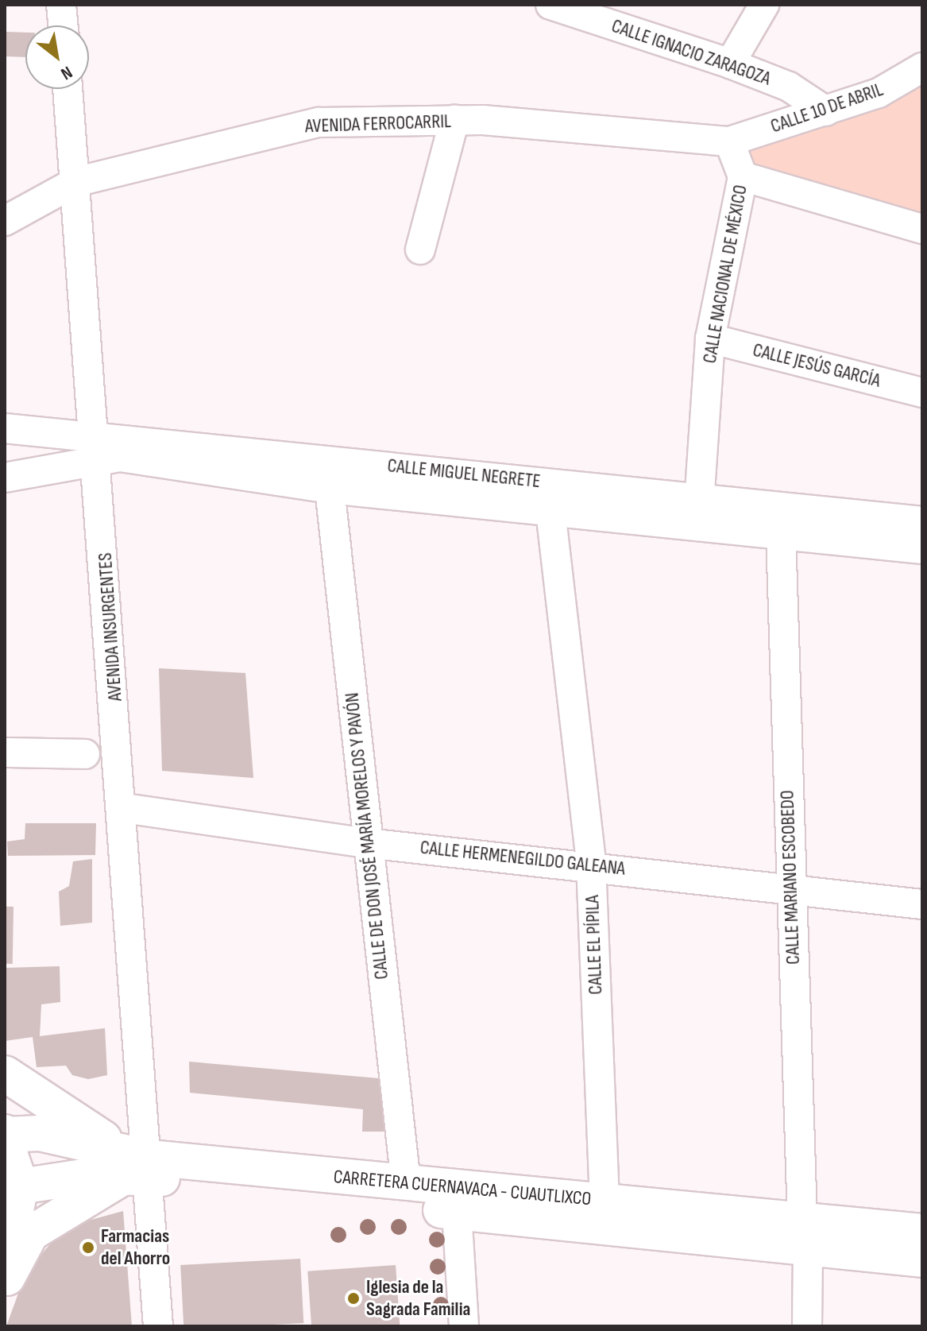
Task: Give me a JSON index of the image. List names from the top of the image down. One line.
{"streets":{"main road":["CARRETERA CUERNAVACA - CUAUTLIXCO"],"street":["CALLE IGNACIO ZARAGOZA","CALLE 10 DE ABRIL","AVENIDA FERROCARRIL","CALLE NACIONAL DE MÉXICO","CALLE JESÚS GARCÍA","CALLE MIGUEL NEGRETE","AVENIDA INSURGENTES","CALLE DE DON JOSÉ MARÍA MORELOS Y PAVÓN","CALLE HERMENEGILDO GALEANA","CALLE MARIANO ESCOBEDO","CALLE EL PÍPILA"]},"crossings":[["CALLE IGNACIO ZARAGOZA","CALLE 10 DE ABRIL"],["CALLE 10 DE ABRIL","AVENIDA FERROCARRIL"],["CALLE 10 DE ABRIL","CALLE NACIONAL DE MÉXICO"],["AVENIDA FERROCARRIL","CALLE NACIONAL DE MÉXICO"],["AVENIDA FERROCARRIL","AVENIDA INSURGENTES"],["CALLE NACIONAL DE MÉXICO","CALLE JESÚS GARCÍA"],["CALLE NACIONAL DE MÉXICO","CALLE MIGUEL NEGRETE"],["CALLE MIGUEL NEGRETE","AVENIDA INSURGENTES"],["CALLE MIGUEL NEGRETE","CALLE DE DON JOSÉ MARÍA MORELOS Y PAVÓN"],["CALLE MIGUEL NEGRETE","CALLE MARIANO ESCOBEDO"],["CALLE MIGUEL NEGRETE","CALLE EL PÍPILA"],["AVENIDA INSURGENTES","CALLE HERMENEGILDO GALEANA"],["AVENIDA INSURGENTES","CARRETERA CUERNAVACA - CUAUTLIXCO"],["CALLE DE DON JOSÉ MARÍA MORELOS Y PAVÓN","CALLE HERMENEGILDO GALEANA"],["CALLE DE DON JOSÉ MARÍA MORELOS Y PAVÓN","CARRETERA CUERNAVACA - CUAUTLIXCO"],["CALLE HERMENEGILDO GALEANA","CALLE MARIANO ESCOBEDO"],["CALLE HERMENEGILDO GALEANA","CALLE EL PÍPILA"],["CALLE MARIANO ESCOBEDO","CARRETERA CUERNAVACA - CUAUTLIXCO"],["CALLE EL PÍPILA","CARRETERA CUERNAVACA - CUAUTLIXCO"]],"places":["Farmacias del Ahorro","Iglesia de la Sagrada Familia"],"north":"bottom right"}
